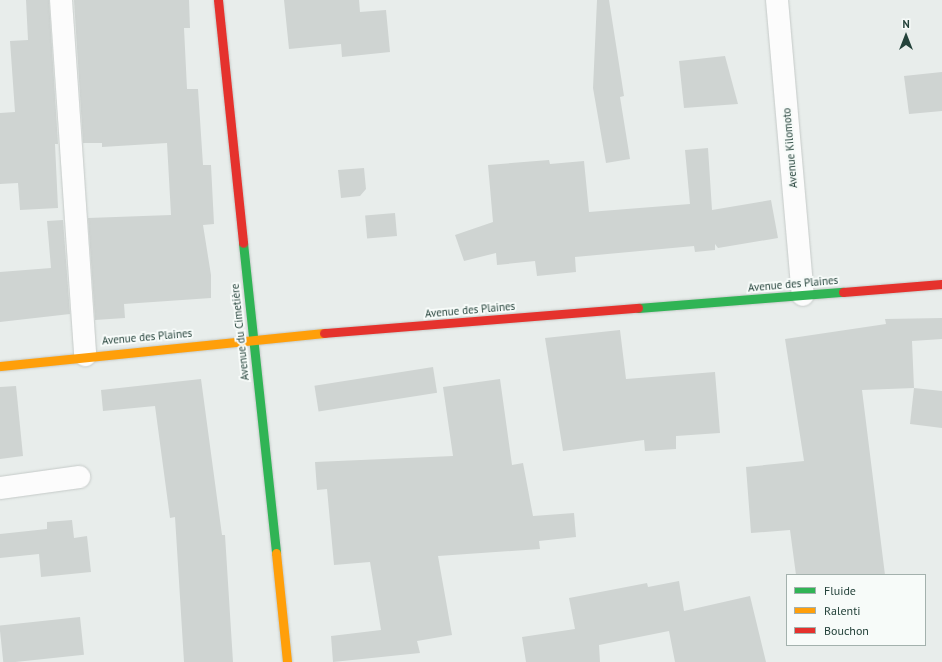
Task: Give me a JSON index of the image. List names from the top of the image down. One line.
{"streets":{"street":["Avenue Kilomoto","Avenue des Plaines","Avenue du Cimetière"]},"crossings":[["Avenue Kilomoto","Avenue des Plaines"],["Avenue des Plaines","Avenue du Cimetière"]],"legend":["Fluide","Ralenti","Bouchon"],"north":"top"}
